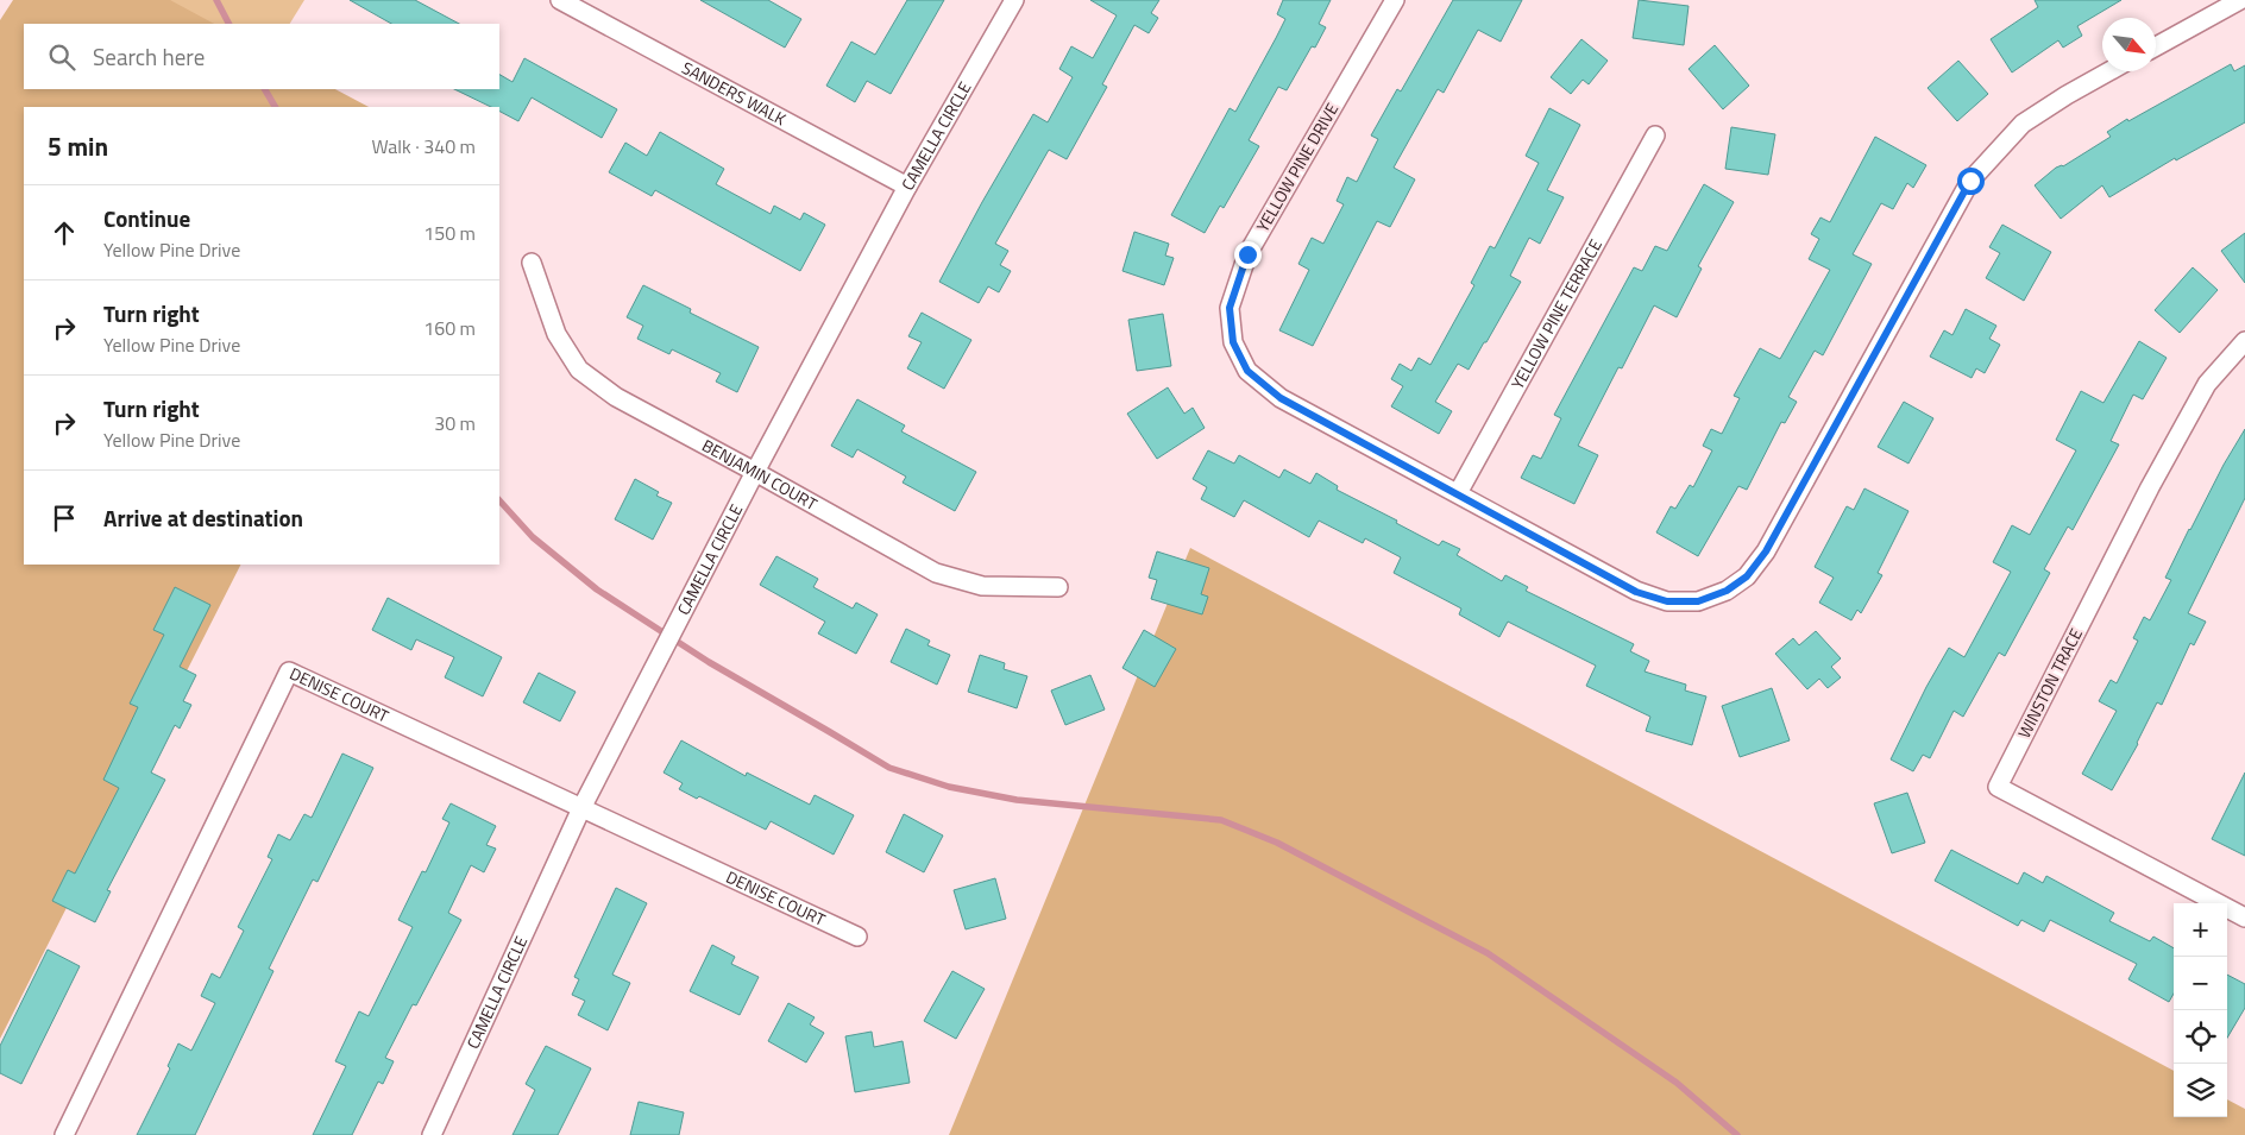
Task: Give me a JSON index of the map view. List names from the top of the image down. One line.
{"streets":{"street":["SANDERS WALK","CAMELLA CIRCLE","YELLOW PINE DRIVE","YELLOW PINE TERRACE","BENJAMIN COURT","WINSTON TRACE","DENISE COURT"]},"crossings":[["SANDERS WALK","CAMELLA CIRCLE"],["CAMELLA CIRCLE","BENJAMIN COURT"],["CAMELLA CIRCLE","DENISE COURT"],["YELLOW PINE DRIVE","YELLOW PINE TERRACE"]],"north":"bottom right","page":{"search":"Search here","heading":["5 min","Walk · 340 m"],"list":[["Continue","Yellow Pine Drive","150 m"],["Turn right","Yellow Pine Drive","160 m"],["Turn right","Yellow Pine Drive","30 m"],"Arrive at destination"],"map_buttons":["+","−"]}}
